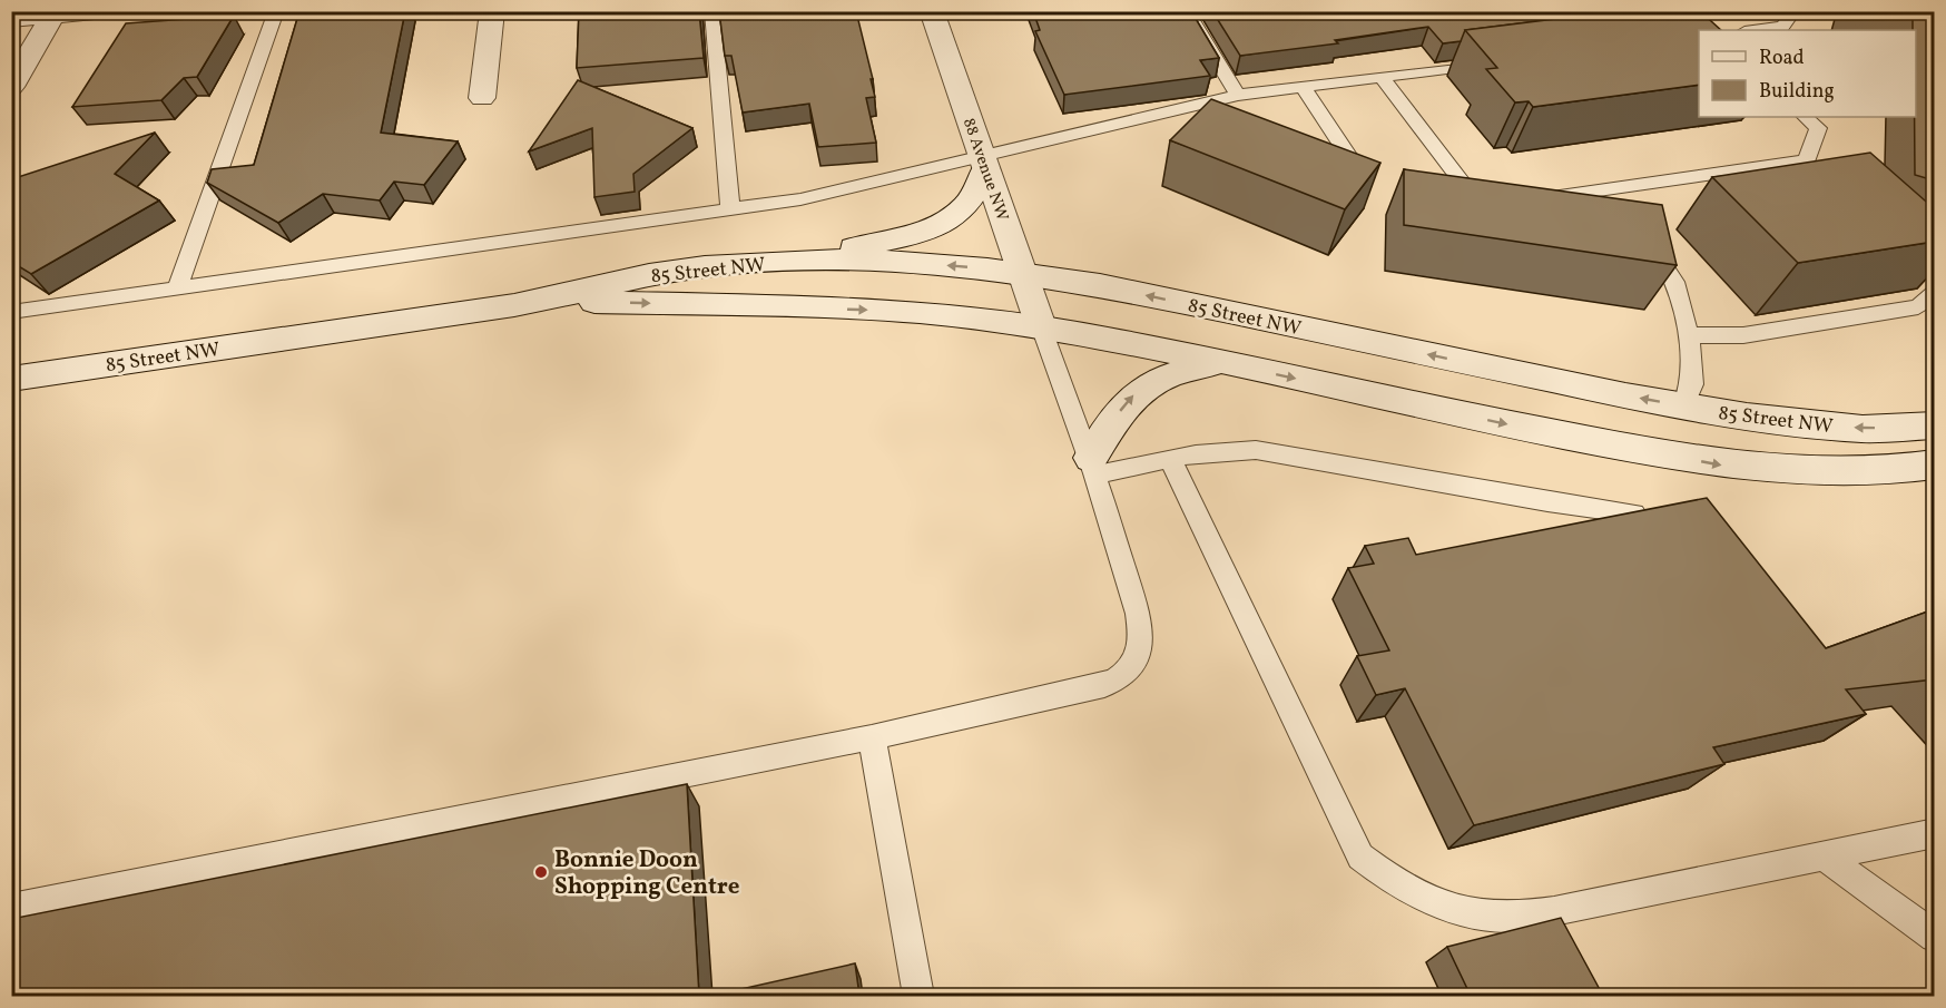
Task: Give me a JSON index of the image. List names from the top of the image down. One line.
{"streets":{"street":["88 Avenue NW","85 Street NW"]},"crossings":[["88 Avenue NW","85 Street NW"]],"places":["Bonnie Doon Shopping Centre"],"legend":["Road","Building"]}
